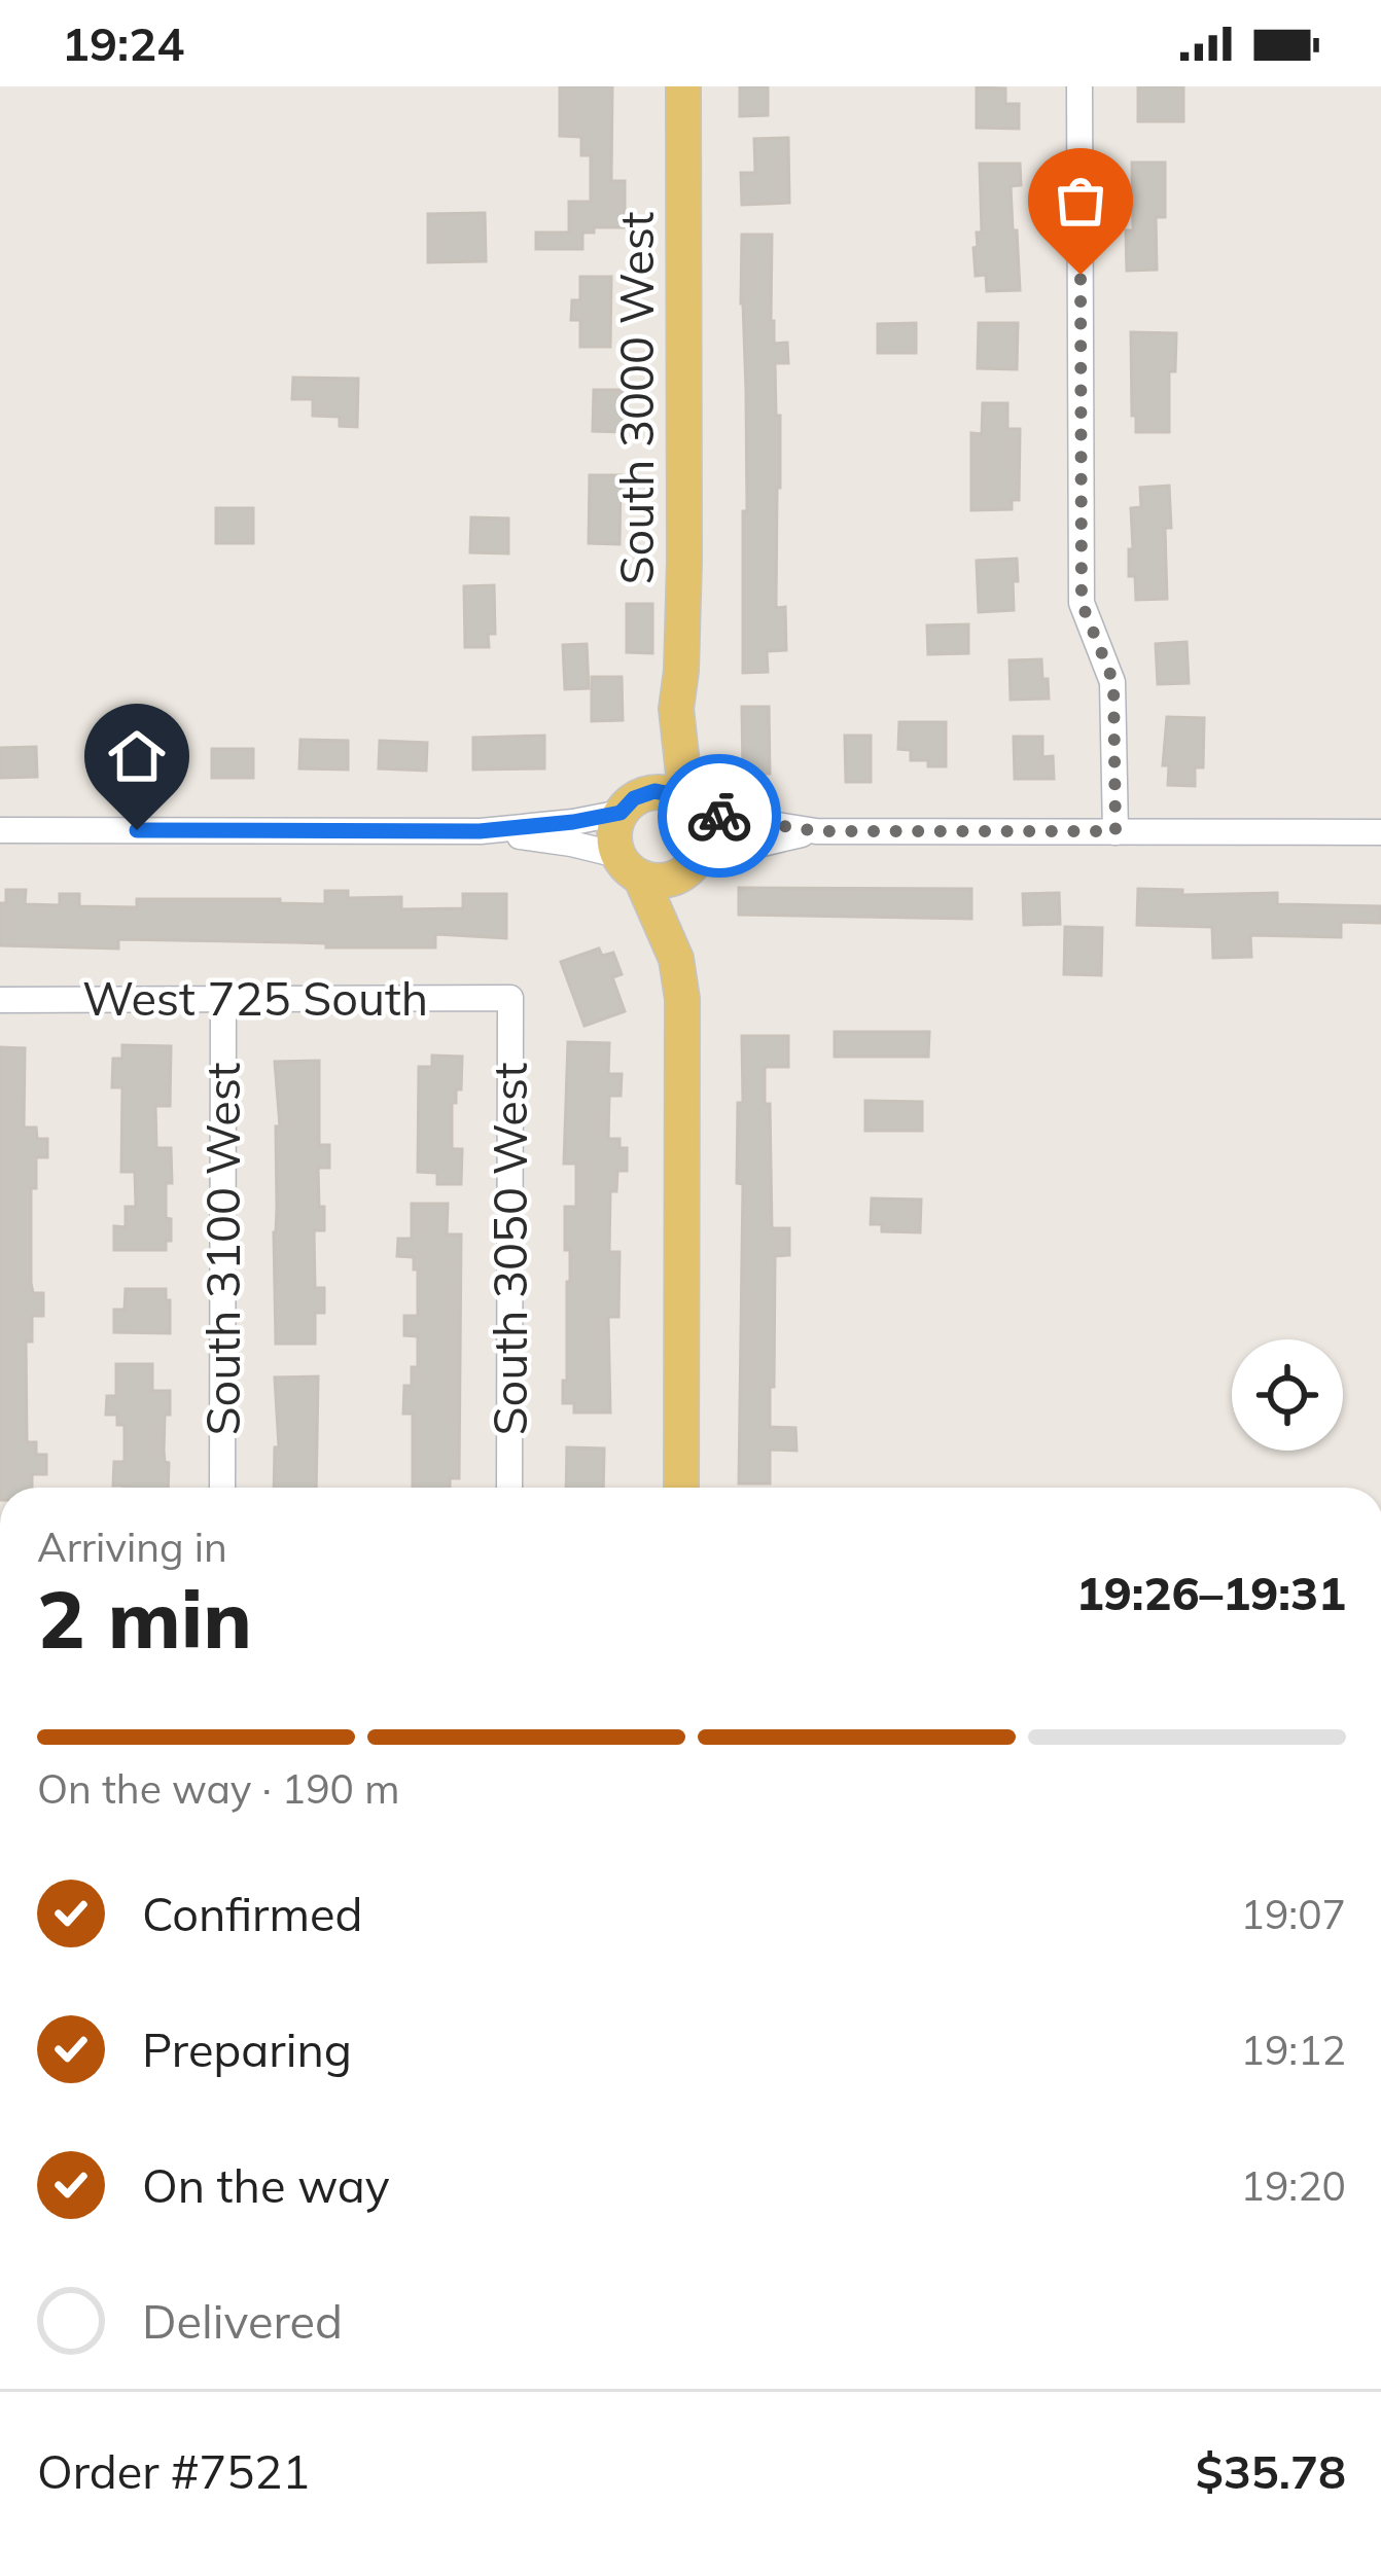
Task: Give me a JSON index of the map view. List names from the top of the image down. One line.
{"streets":{"main road":["South 3000 West"],"street":["West 725 South","South 3100 West","South 3050 West"]},"crossings":[["West 725 South","South 3100 West"],["West 725 South","South 3050 West"]],"page":{"status":"19:24","heading":["2 min","Arriving in","19:26–19:31"],"panel":["Order #7521","$35.78"],"bar":"On the way · 190 m","list":[["Confirmed","19:07"],["Preparing","19:12"],["On the way","19:20"],"Delivered"]}}
